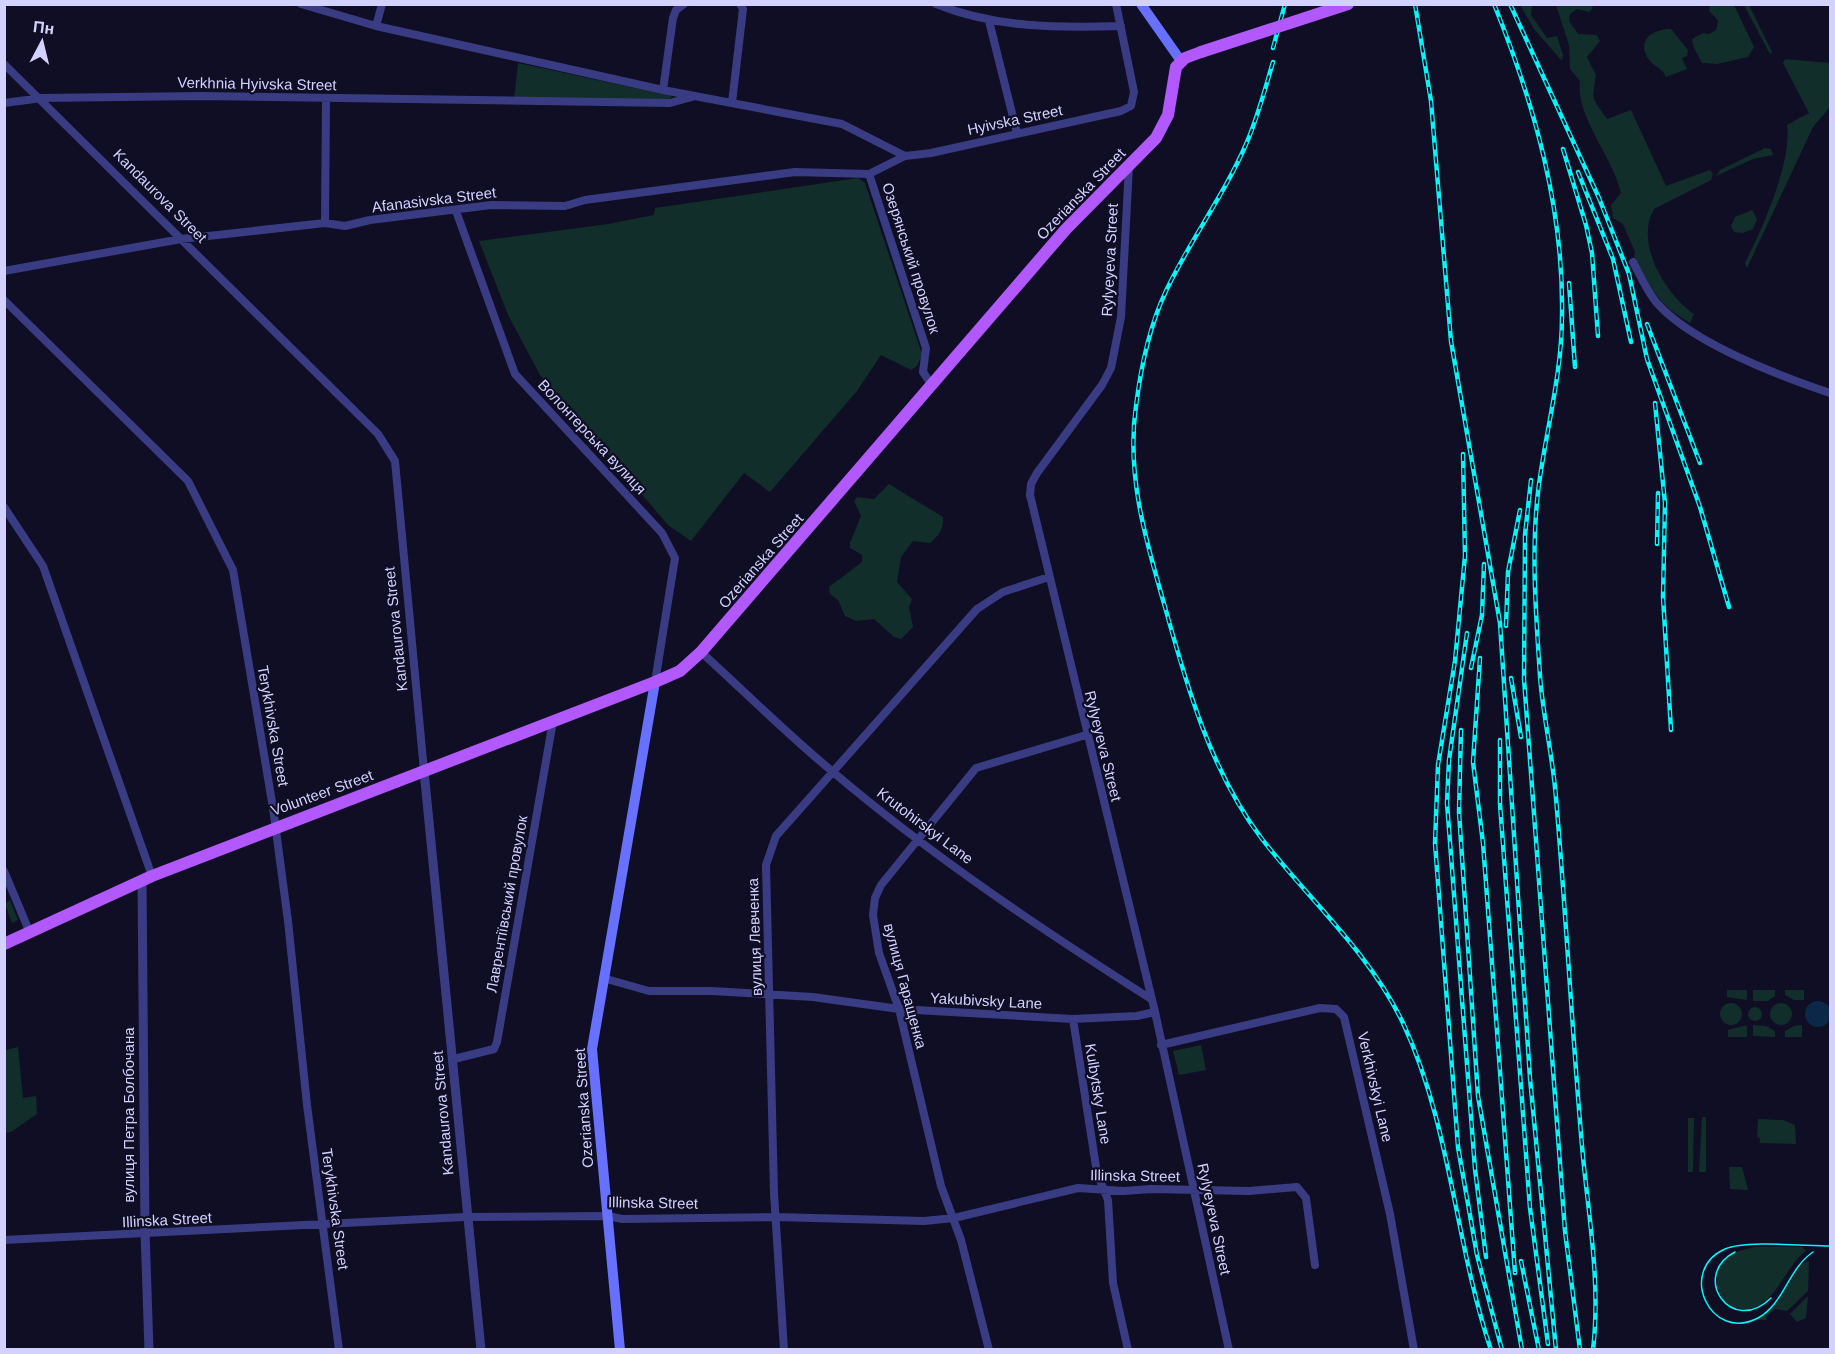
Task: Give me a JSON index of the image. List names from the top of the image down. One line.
{"streets":{"main road":["Ozerianska Street","Volunteer Street"],"street":["Verkhnia Hyivska Street","Hyivska Street","Kandaurova Street","Afanasivska Street","Озерянський провулок","Rylyeyeva Street","Волонтерська вулиця","Terykhivska Street","Krutohirskyi Lane","Лаврентіївський провулок","вулиця Левченка","вулиця Гаращенка","Yakubivsky Lane","Verkhivskyi Lane","Kulbytsky Lane","вулиця Петра Болбочана","Illinska Street"]},"crossings":[["Verkhnia Hyivska Street","Kandaurova Street"],["Hyivska Street","Afanasivska Street"],["Hyivska Street","Озерянський провулок"],["Ozerianska Street","Озерянський провулок"],["Ozerianska Street","Rylyeyeva Street"],["Ozerianska Street","Волонтерська вулиця"],["Ozerianska Street","Volunteer Street"],["Ozerianska Street","Krutohirskyi Lane"],["Ozerianska Street","Yakubivsky Lane"],["Ozerianska Street","Illinska Street"],["Kandaurova Street","Afanasivska Street"],["Kandaurova Street","Volunteer Street"],["Kandaurova Street","Лаврентіївський провулок"],["Kandaurova Street","Illinska Street"],["Afanasivska Street","Озерянський провулок"],["Afanasivska Street","Волонтерська вулиця"],["Rylyeyeva Street","Krutohirskyi Lane"],["Rylyeyeva Street","вулиця Левченка"],["Rylyeyeva Street","вулиця Гаращенка"],["Rylyeyeva Street","Yakubivsky Lane"],["Rylyeyeva Street","Verkhivskyi Lane"],["Rylyeyeva Street","Illinska Street"],["Волонтерська вулиця","Volunteer Street"],["Terykhivska Street","Volunteer Street"],["Terykhivska Street","Illinska Street"],["Volunteer Street","Лаврентіївський провулок"],["Volunteer Street","вулиця Петра Болбочана"],["Krutohirskyi Lane","вулиця Левченка"],["Krutohirskyi Lane","вулиця Гаращенка"],["вулиця Левченка","Yakubivsky Lane"],["вулиця Левченка","Illinska Street"],["вулиця Гаращенка","Yakubivsky Lane"],["вулиця Гаращенка","Illinska Street"],["Yakubivsky Lane","Kulbytsky Lane"],["Kulbytsky Lane","Illinska Street"],["вулиця Петра Болбочана","Illinska Street"]],"north":"top"}
